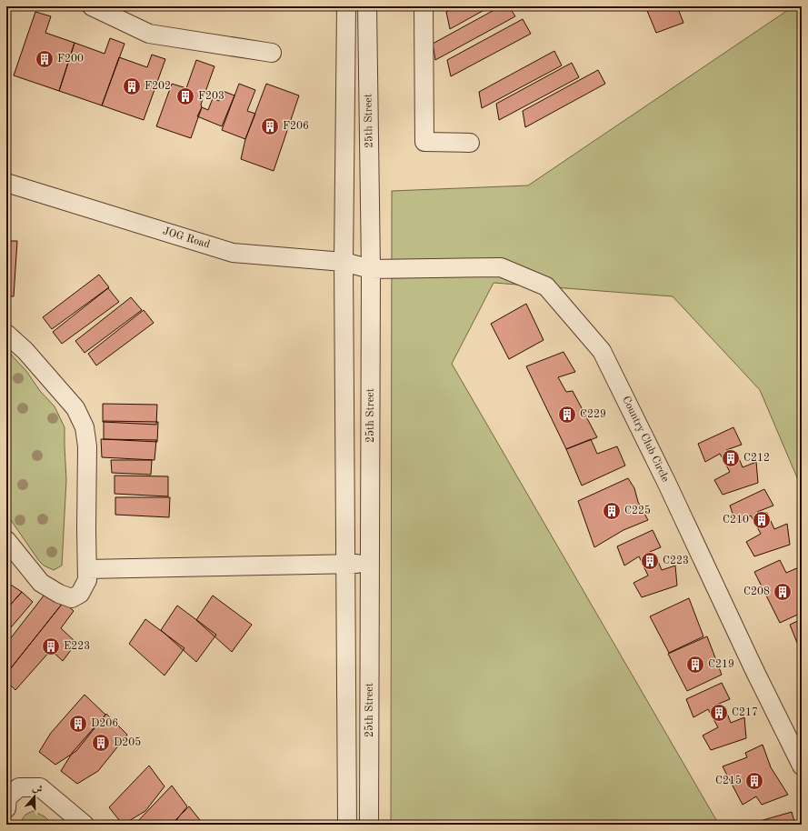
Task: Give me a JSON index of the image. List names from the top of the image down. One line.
{"streets":{"street":["25th Street","JOG Road","Country Club Circle"]},"crossings":[["25th Street","JOG Road"],["25th Street","Country Club Circle"],["JOG Road","Country Club Circle"]],"places":{"building":["F200","F202","F203","F206","C229","C212","C225","C210","C223","C208","E223","C219","C217","D206","D205","C215"]},"north":"top"}
